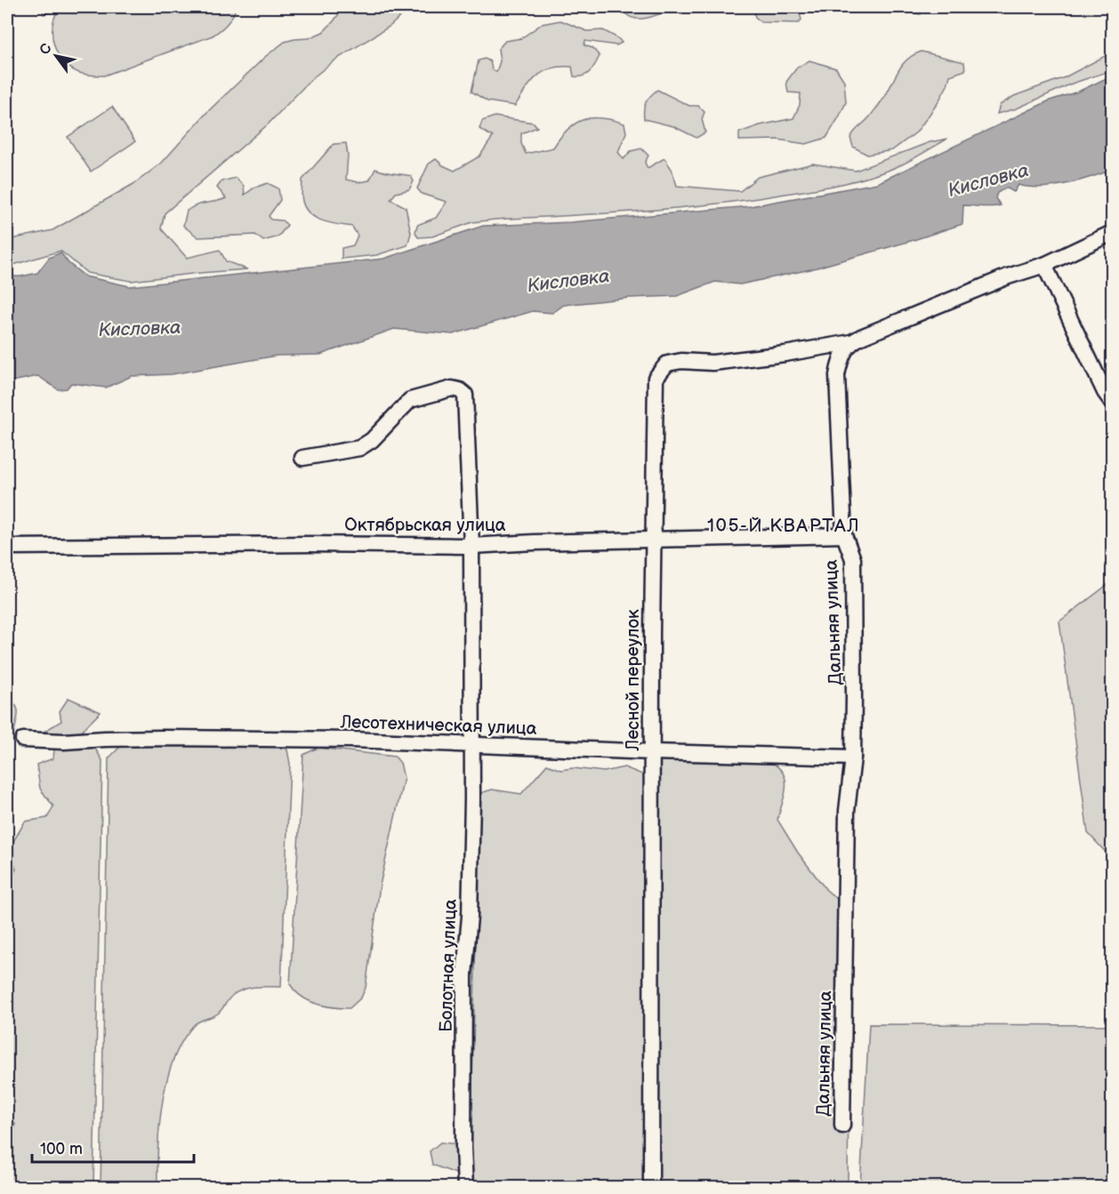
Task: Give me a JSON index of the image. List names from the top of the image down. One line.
{"streets":{"street":["Октябрьская улица","Дальняя улица","Лесной переулок","Лесотехническая улица","Болотная улица"]},"crossings":[["Октябрьская улица","Дальняя улица"],["Октябрьская улица","Лесной переулок"],["Октябрьская улица","Болотная улица"],["Дальняя улица","Лесной переулок"],["Дальняя улица","Лесотехническая улица"],["Лесной переулок","Лесотехническая улица"],["Лесотехническая улица","Болотная улица"]],"districts":["105-Й КВАРТАЛ"],"water":["Кисловка"],"scale_bar":"100 m","north":"top left"}
